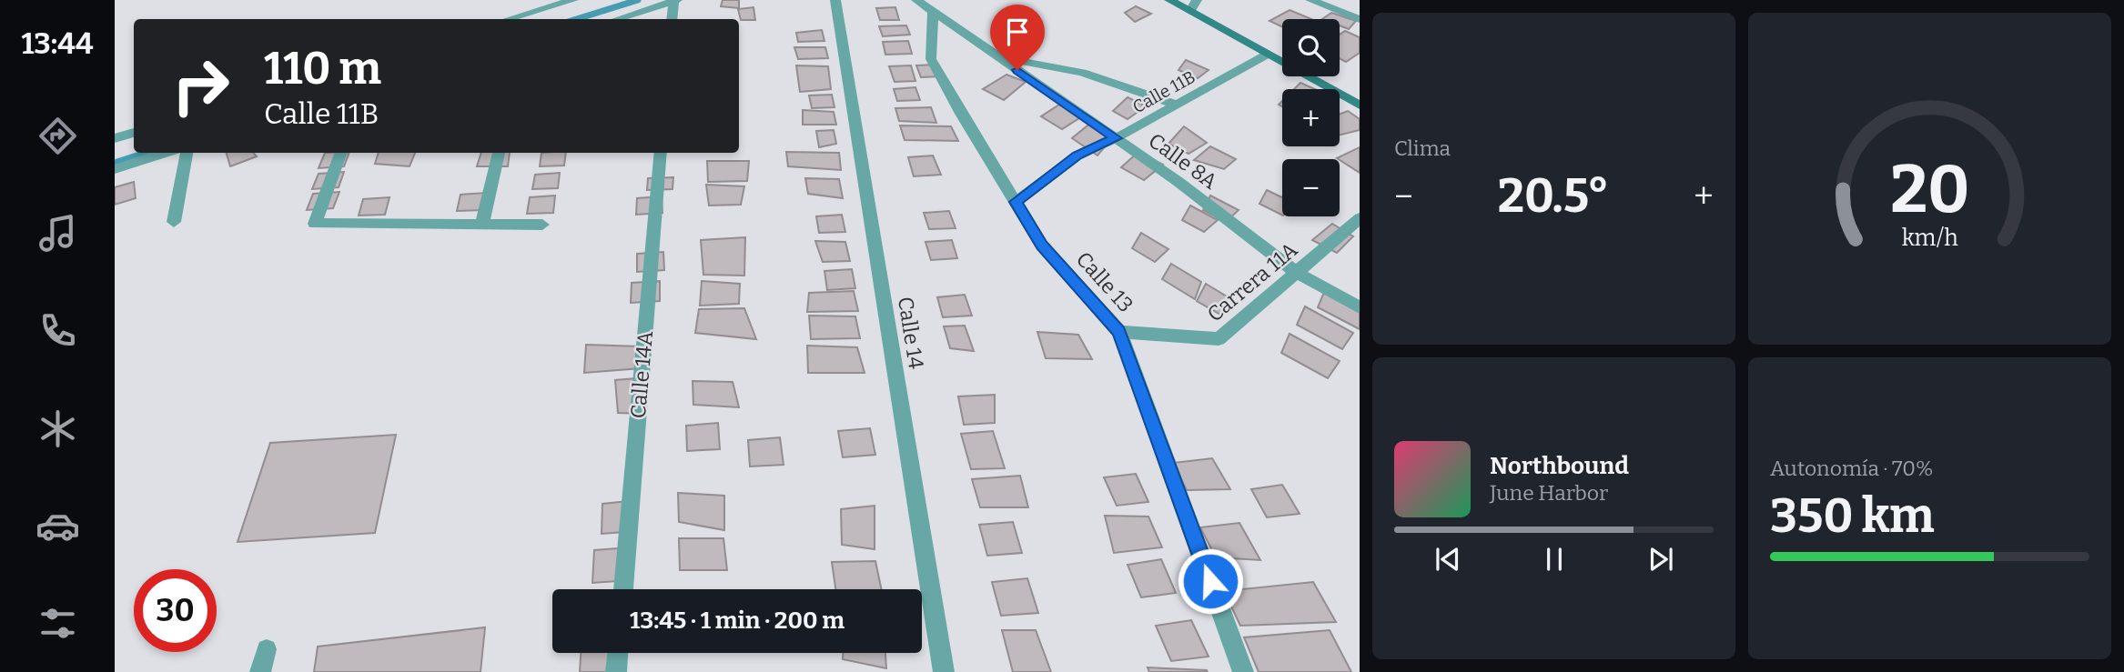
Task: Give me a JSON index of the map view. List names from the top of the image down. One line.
{"streets":{"street":["Calle 11B","Calle 8A","Calle 13","Carrera 11A","Calle 14","Calle 14A"]},"crossings":[["Calle 11B","Calle 8A"],["Calle 11B","Calle 13"],["Calle 8A","Calle 13"],["Calle 8A","Carrera 11A"],["Calle 13","Carrera 11A"]],"page":{"tabs":"13:44","tile":["Clima",["Autonomía · 70%","350 km"]],"map_buttons":["+","−"],"turn":["110 m","Calle 11B"],"heat":["−","20.5°","+"],"song":["Northbound","June Harbor"],"limit":"30","trip":"13:45 · 1 min · 200 m","gauge":["20","km/h"]}}
